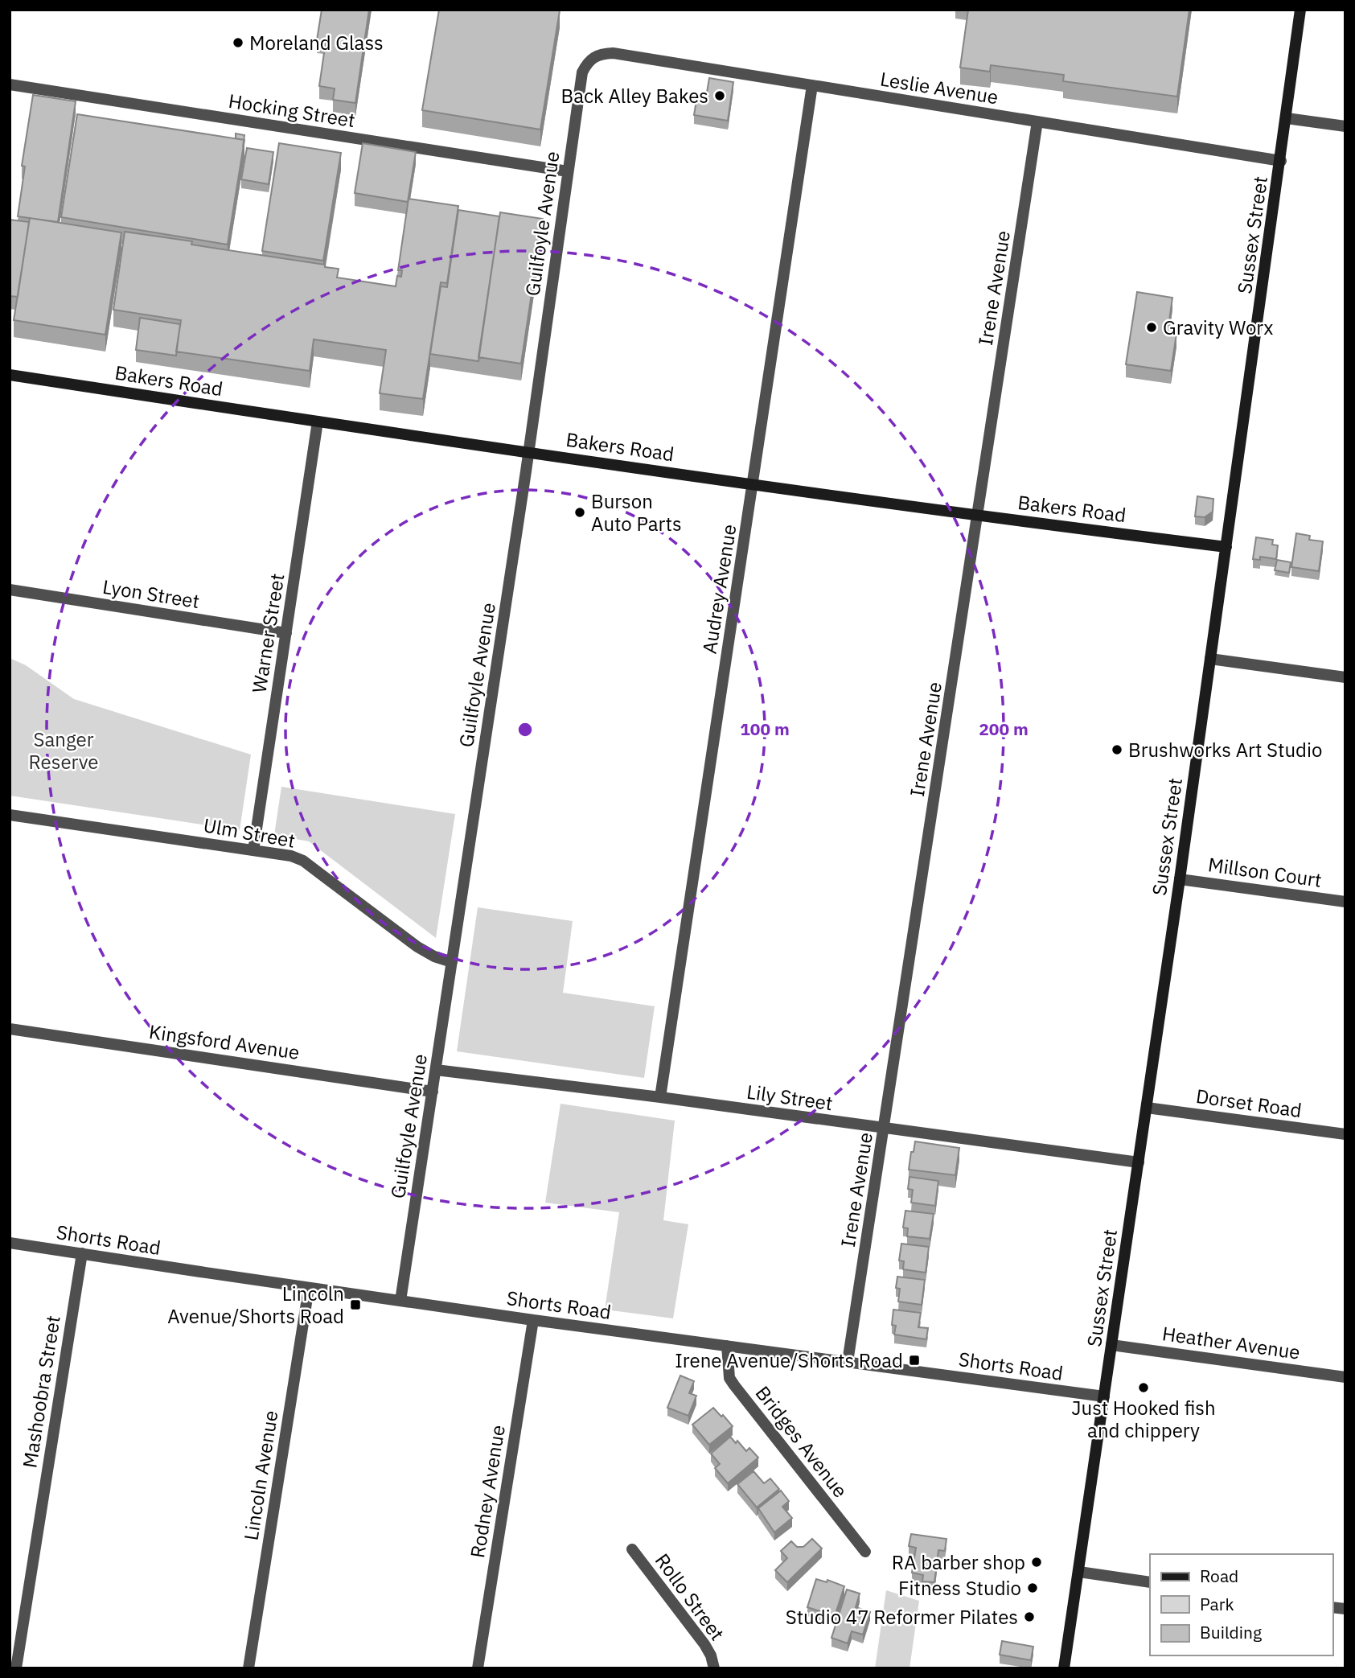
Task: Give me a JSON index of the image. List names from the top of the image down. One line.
{"streets":{"street":["Leslie Avenue","Hocking Street","Guilfoyle Avenue","Sussex Street","Irene Avenue","Bakers Road","Audrey Avenue","Lyon Street","Warner Street","Ulm Street","Millson Court","Kingsford Avenue","Lily Street","Dorset Road","Shorts Road","Heather Avenue","Mashoobra Street","Bridges Avenue","Lincoln Avenue","Rodney Avenue","Rollo Street"]},"crossings":[["Leslie Avenue","Guilfoyle Avenue"],["Leslie Avenue","Sussex Street"],["Leslie Avenue","Irene Avenue"],["Leslie Avenue","Audrey Avenue"],["Hocking Street","Guilfoyle Avenue"],["Guilfoyle Avenue","Bakers Road"],["Guilfoyle Avenue","Ulm Street"],["Guilfoyle Avenue","Kingsford Avenue"],["Guilfoyle Avenue","Lily Street"],["Guilfoyle Avenue","Shorts Road"],["Sussex Street","Bakers Road"],["Sussex Street","Millson Court"],["Sussex Street","Lily Street"],["Sussex Street","Dorset Road"],["Sussex Street","Shorts Road"],["Sussex Street","Heather Avenue"],["Irene Avenue","Bakers Road"],["Irene Avenue","Lily Street"],["Irene Avenue","Shorts Road"],["Bakers Road","Audrey Avenue"],["Bakers Road","Warner Street"],["Audrey Avenue","Lily Street"],["Lyon Street","Warner Street"],["Warner Street","Ulm Street"],["Shorts Road","Mashoobra Street"],["Shorts Road","Bridges Avenue"],["Shorts Road","Lincoln Avenue"],["Shorts Road","Rodney Avenue"]],"parks":["Sanger Reserve"],"places":{"other":["Moreland Glass","Back Alley Bakes","Gravity Worx","Burson Auto Parts","Brushworks Art Studio","Just Hooked fish and chippery","RA barber shop","Fitness Studio","Studio 47 Reformer Pilates"],"transit":["Lincoln Avenue/Shorts Road","Irene Avenue/Shorts Road"]},"legend":["Road","Park","Building"],"rings":["100 m","200 m"]}
